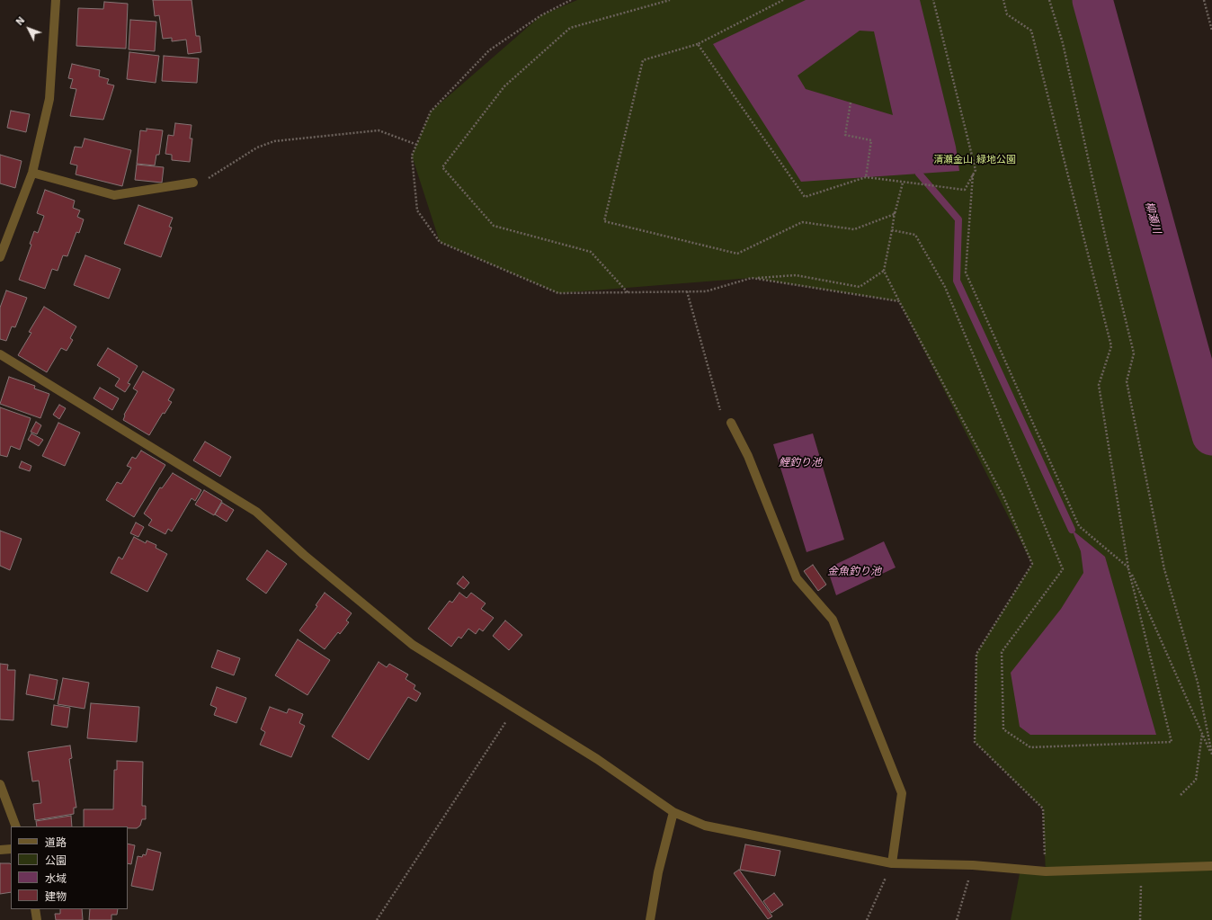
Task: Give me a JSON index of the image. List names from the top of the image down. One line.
{"water":["柳瀬川","鯉釣り池","金魚釣り池"],"parks":["清瀬金山 緑地公園"],"legend":["道路","公園","水域","建物"],"north":"top left"}
